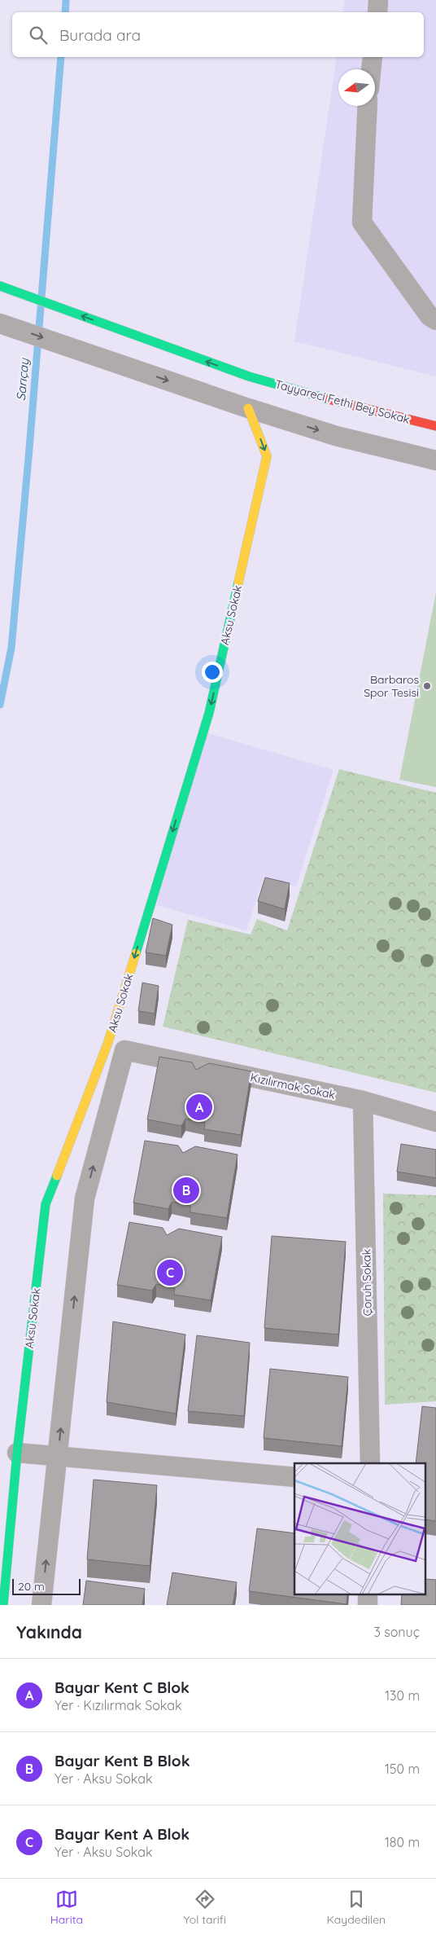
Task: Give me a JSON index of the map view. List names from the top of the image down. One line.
{"streets":{"street":["Tayyareci Fethi Bey Sokak","Aksu Sokak","Kızılırmak Sokak","Çoruh Sokak"]},"crossings":[["Kızılırmak Sokak","Çoruh Sokak"]],"one_way":["Aksu Sokak"],"water":["Sarıçay"],"places":["Barbaros Spor Tesisi"],"scale_bar":"20 m","north":"left","page":{"search":"Burada ara","pins":["A","B","C"],"scale":"20 m","heading":["Yakında","3 sonuç"],"list":[{"mark":"A","name":"Bayar Kent C Blok","note":"Yer · Kızılırmak Sokak","value":"130 m"},{"mark":"B","name":"Bayar Kent B Blok","note":"Yer · Aksu Sokak","value":"150 m"},{"mark":"C","name":"Bayar Kent A Blok","note":"Yer · Aksu Sokak","value":"180 m"}],"nav":["Harita","Yol tarifi","Kaydedilen"]}}
